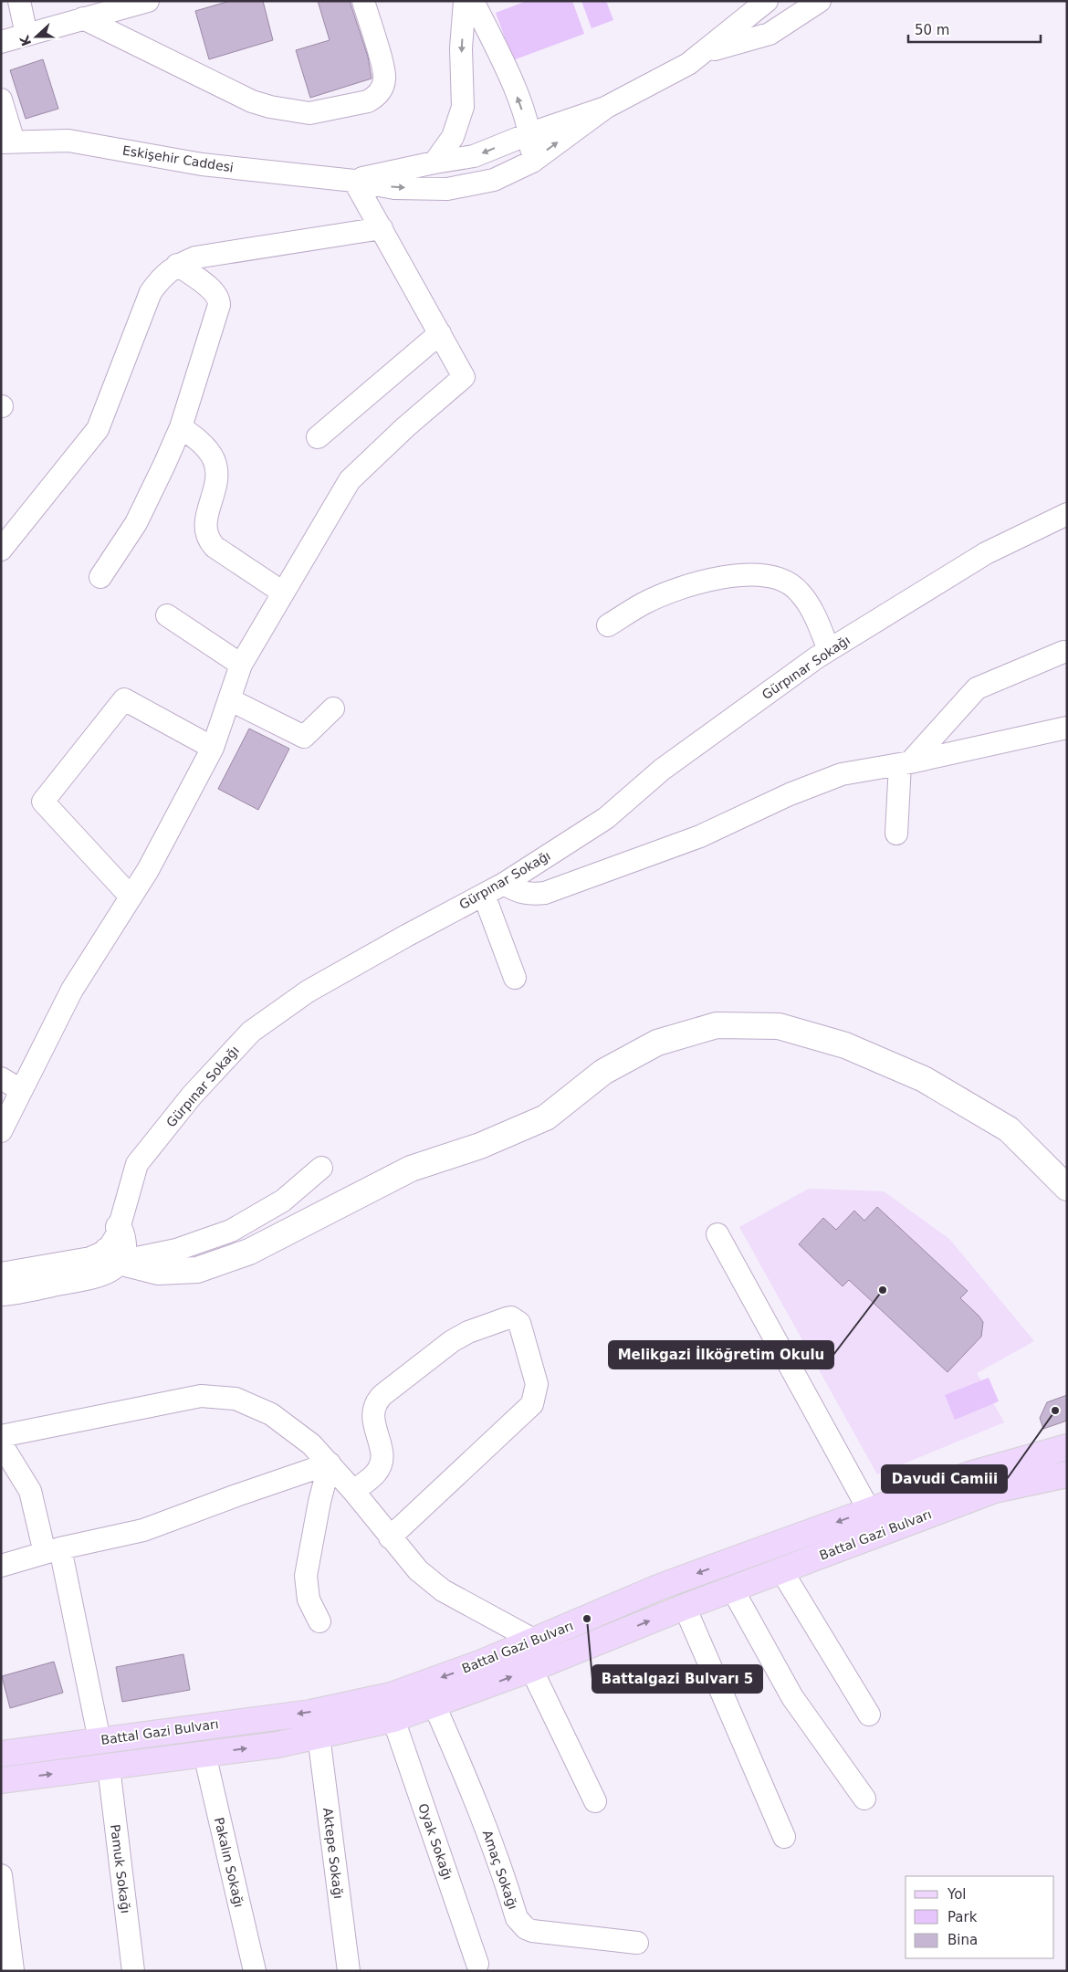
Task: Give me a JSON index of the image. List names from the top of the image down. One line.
{"streets":{"main road":["Battal Gazi Bulvarı"],"street":["Eskişehir Caddesi","Gürpınar Sokağı","Oyak Sokağı","Aktepe Sokağı","Pakalın Sokağı","Pamuk Sokağı","Amaç Sokağı"]},"crossings":[["Battal Gazi Bulvarı","Oyak Sokağı"],["Battal Gazi Bulvarı","Aktepe Sokağı"],["Battal Gazi Bulvarı","Pakalın Sokağı"],["Battal Gazi Bulvarı","Pamuk Sokağı"],["Battal Gazi Bulvarı","Amaç Sokağı"]],"places":["Melikgazi İlköğretim Okulu","Davudi Camiii","Battalgazi Bulvarı 5"],"legend":["Yol","Park","Bina"],"scale_bar":"50 m","north":"left"}
